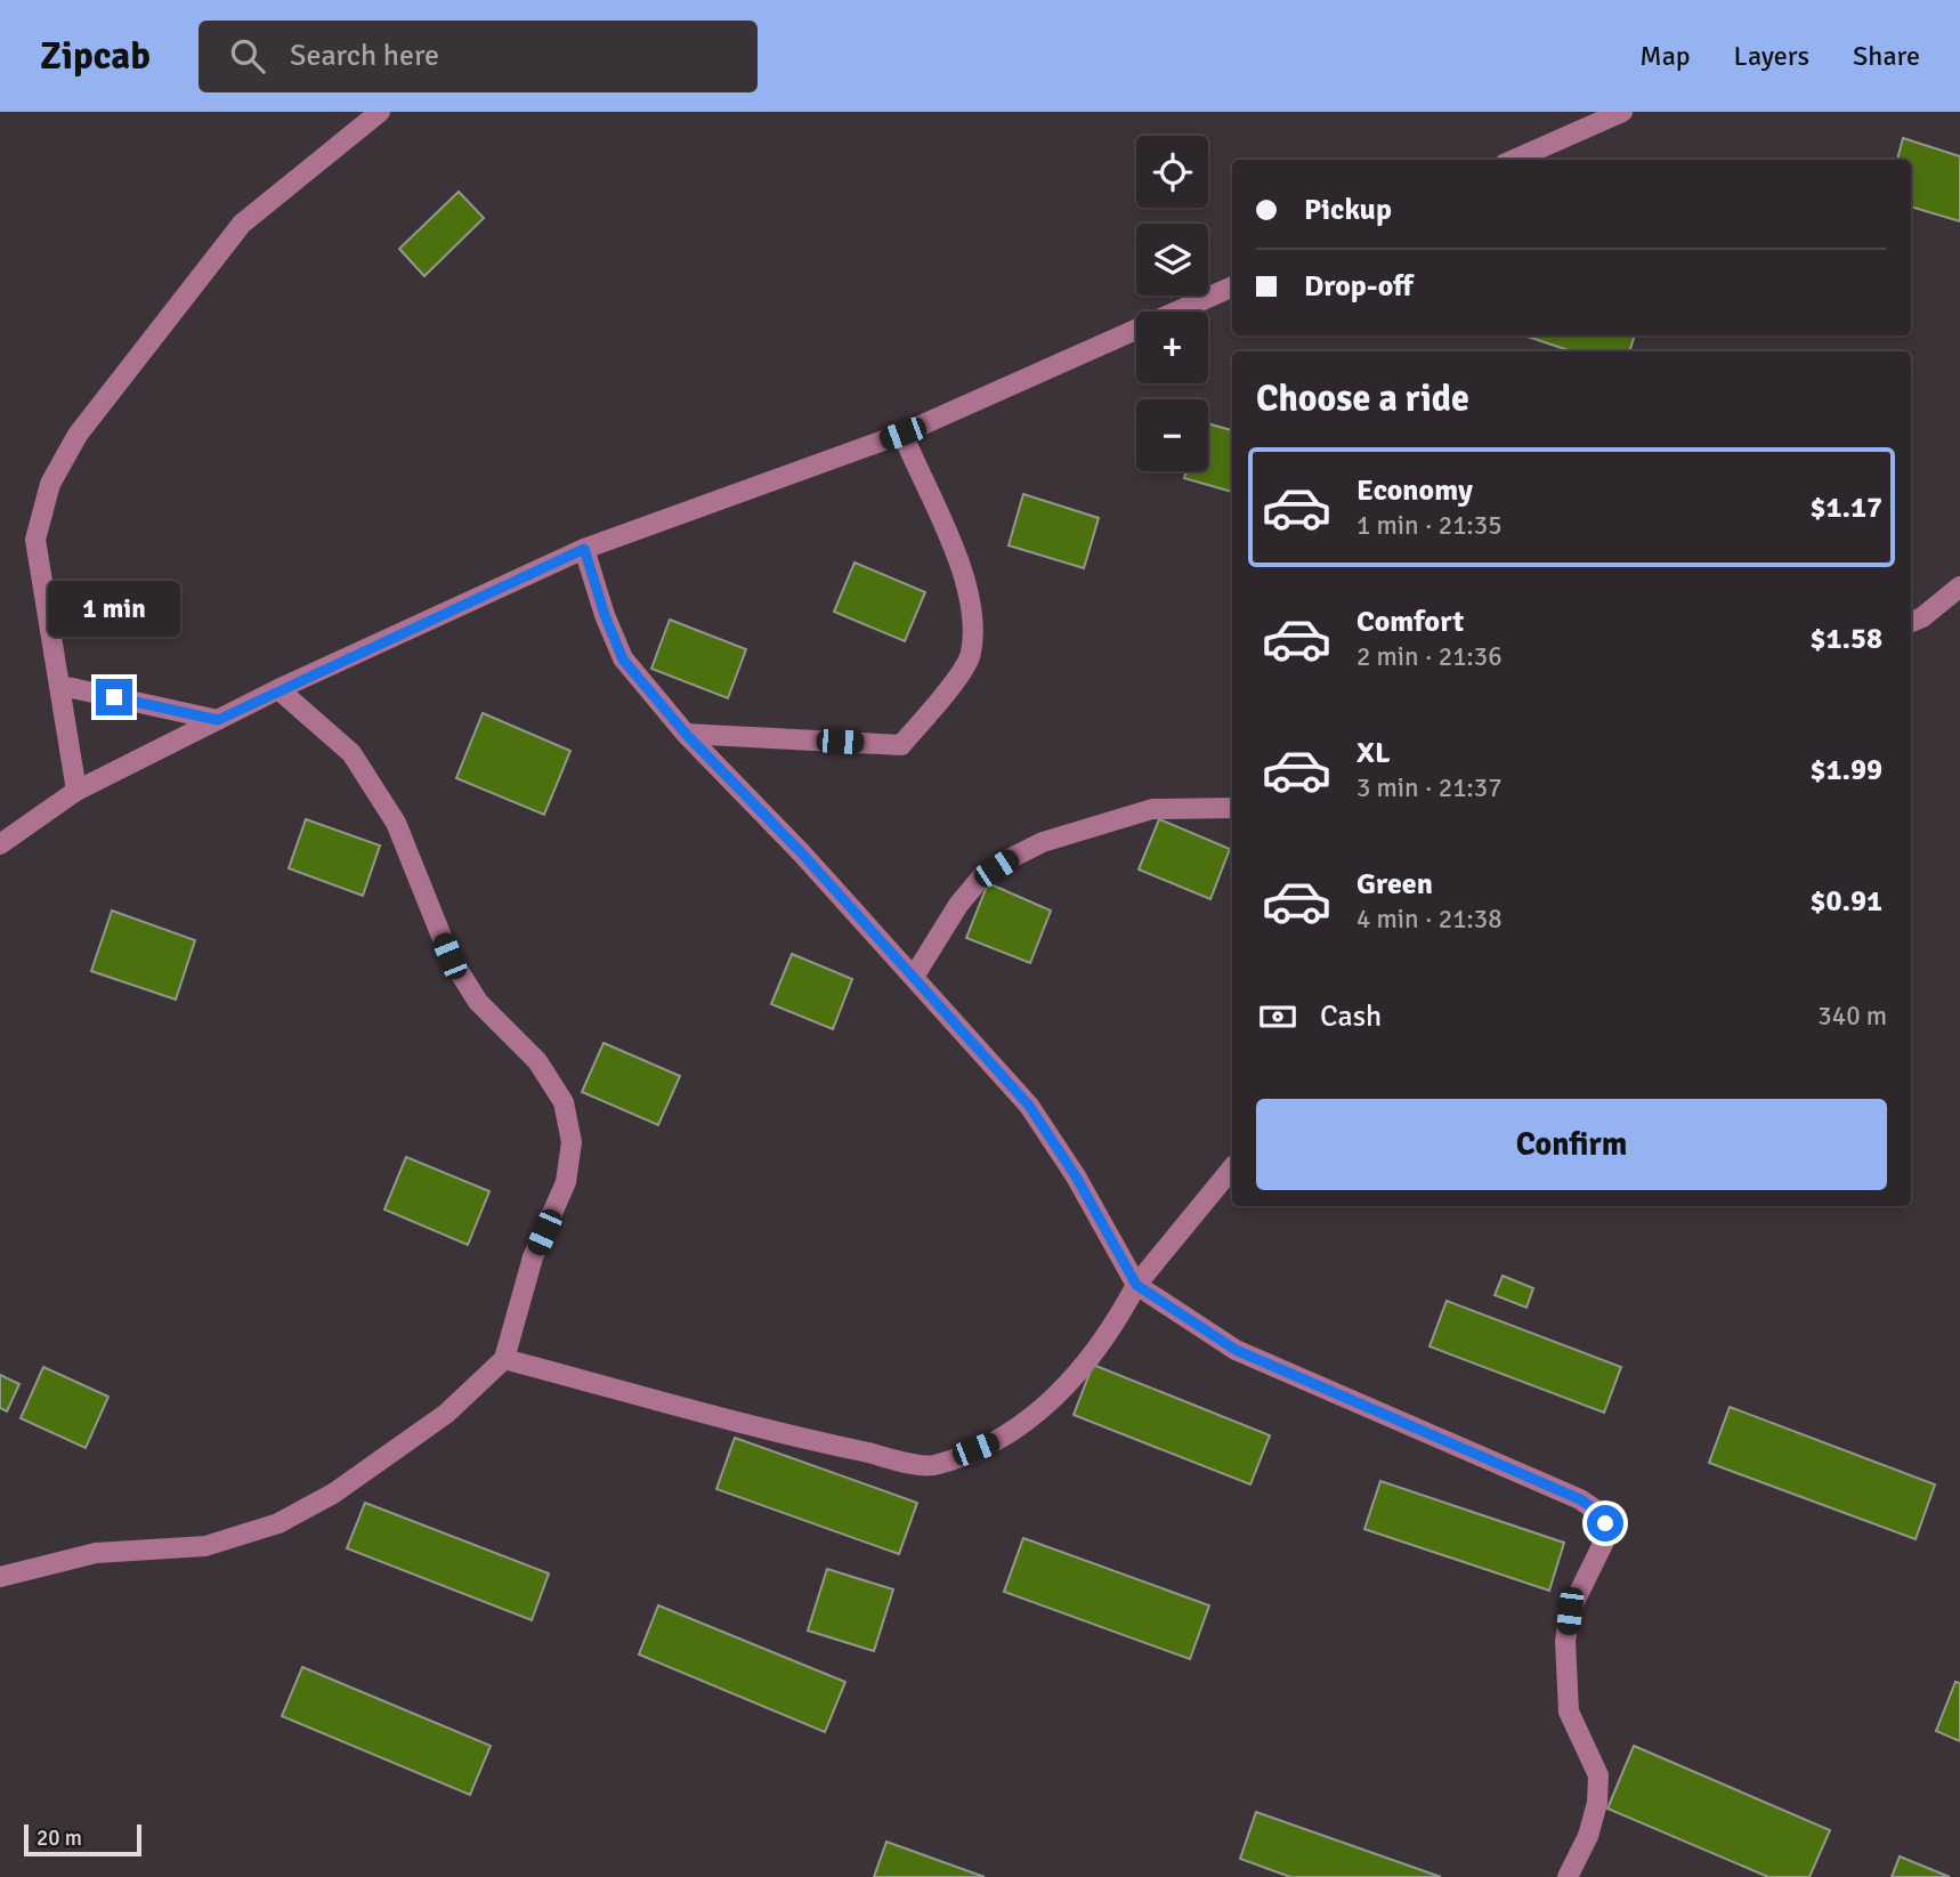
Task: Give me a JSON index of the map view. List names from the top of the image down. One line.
{"scale_bar":"20 m","page":{"header":"Zipcab","search":"Search here","nav":["Map","Layers","Share"],"map_buttons":["+","−"],"banner":["Pickup","Drop-off"],"heading":"Choose a ride","list":[{"name":"Economy","note":"1 min · 21:35","value":"$1.17"},{"name":"Comfort","note":"2 min · 21:36","value":"$1.58"},{"name":"XL","note":"3 min · 21:37","value":"$1.99"},{"name":"Green","note":"4 min · 21:38","value":"$0.91"}],"bubble":"1 min","pay":["Cash","340 m"],"buttons":"Confirm","scale":"20 m"}}
